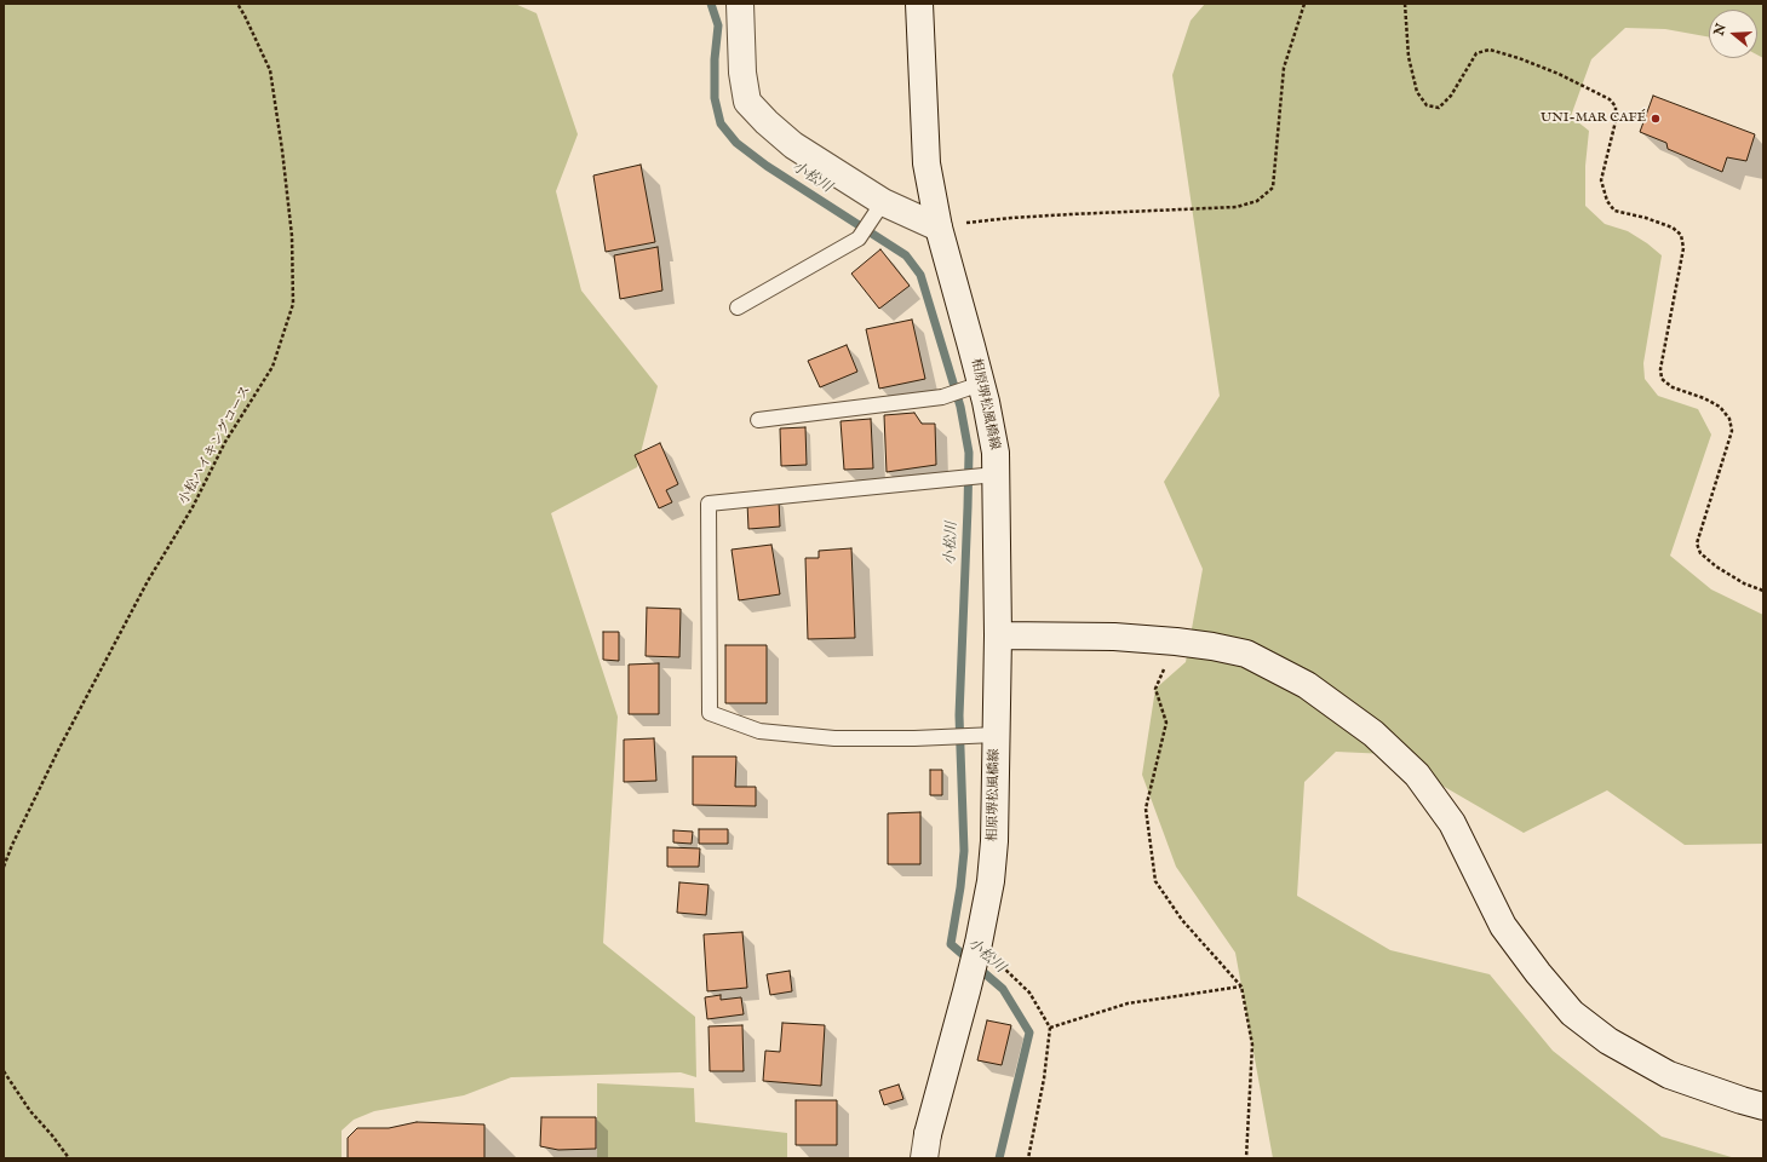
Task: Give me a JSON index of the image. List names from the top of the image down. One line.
{"streets":{"street":["相原堺松風橋線"],"path":["小松ハイキングコース"]},"water":["小松川"],"places":["UNI-MAR CAFÉ"],"north":"left"}
